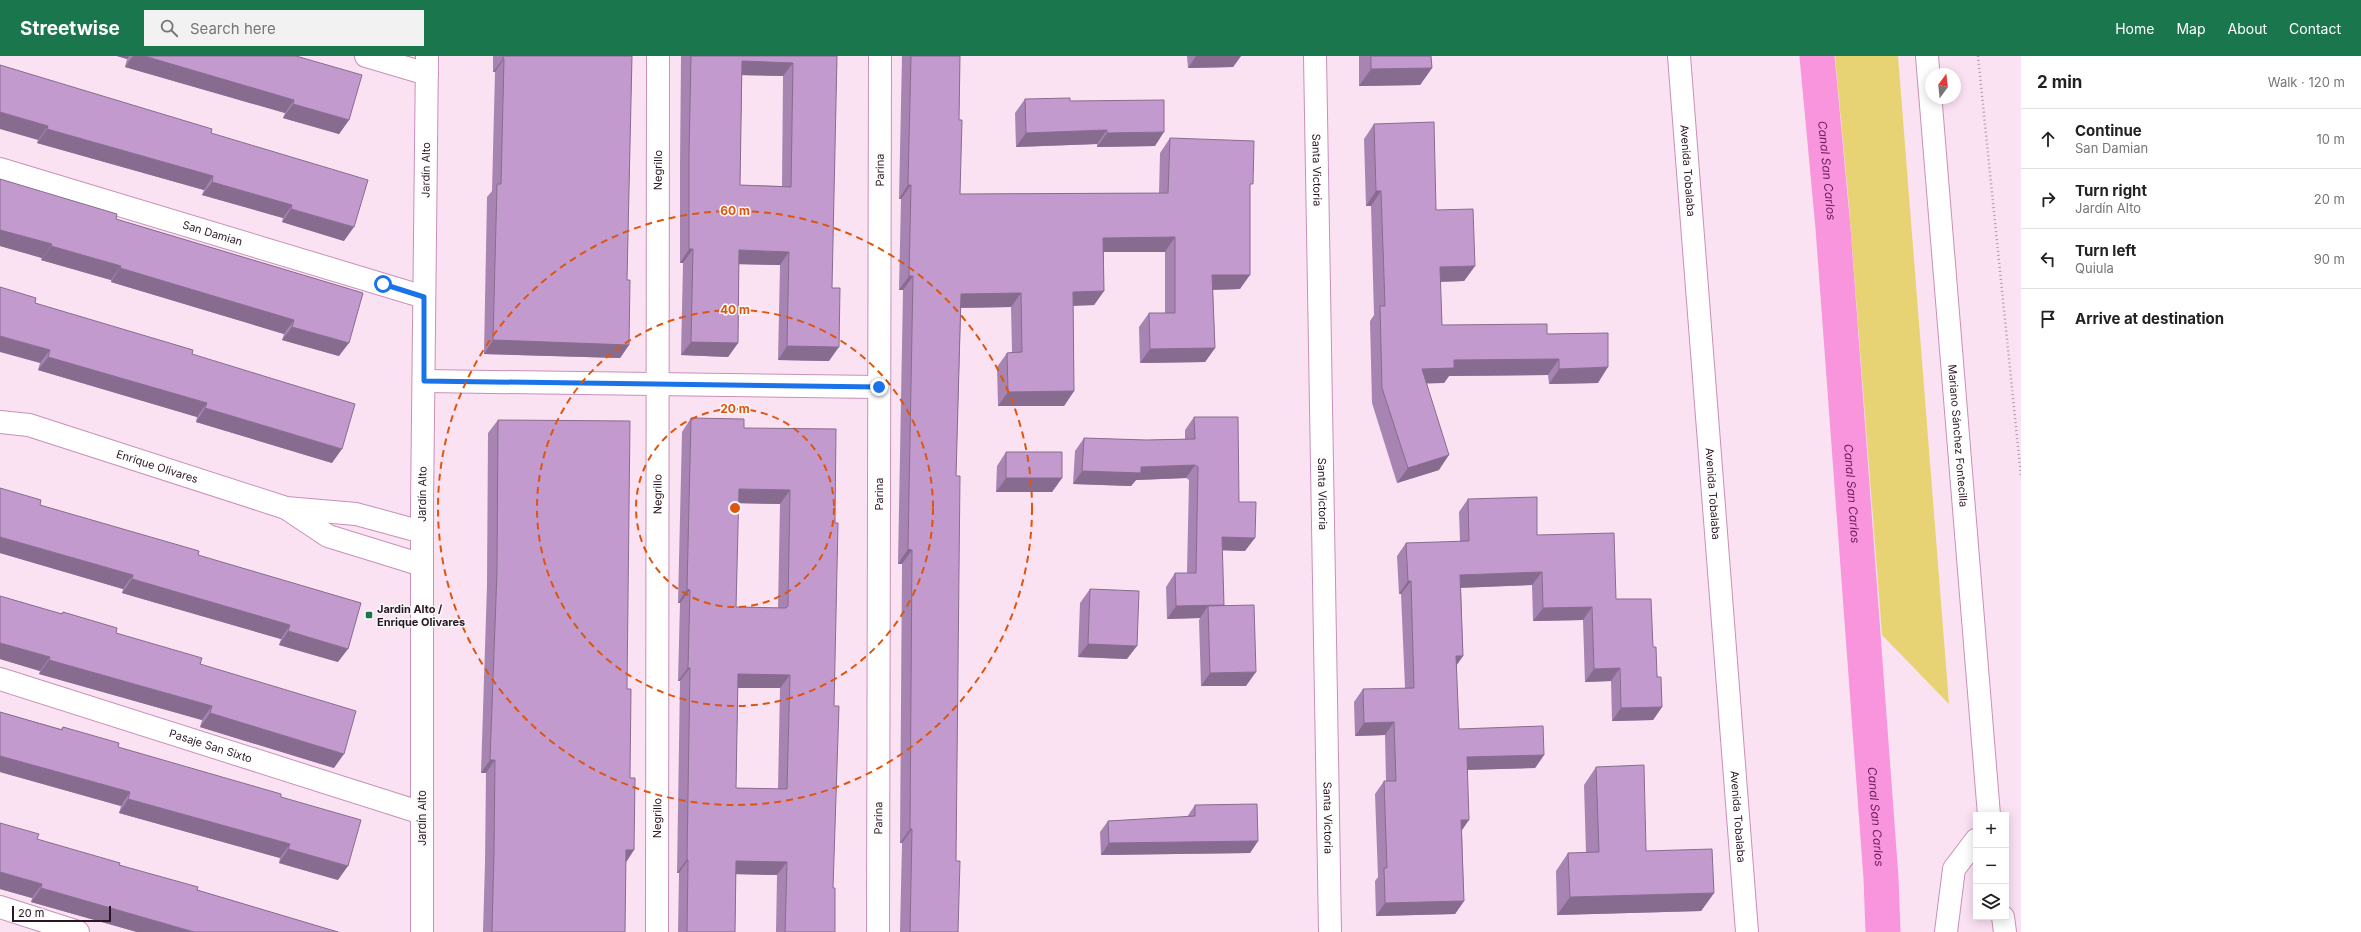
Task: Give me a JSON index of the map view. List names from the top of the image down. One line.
{"streets":{"street":["Jardín Alto","Negrillo","Parina","Santa Victoria","Avenida Tobalaba","San Damian","Mariano Sánchez Fontecilla","Enrique Olivares","Pasaje San Sixto"]},"crossings":[["Jardín Alto","San Damian"],["Jardín Alto","Enrique Olivares"],["Jardín Alto","Pasaje San Sixto"]],"water":["Canal San Carlos"],"places":{"transit":["Jardin Alto / Enrique Olivares"]},"scale_bar":"20 m","north":"top","page":{"header":"Streetwise","search":"Search here","nav":["Home","Map","About","Contact"],"heading":["2 min","Walk · 120 m"],"list":[["Continue","San Damian","10 m"],["Turn right","Jardín Alto","20 m"],["Turn left","Quiula","90 m"],"Arrive at destination"],"map_buttons":["+","−"],"scale":"20 m"},"rings":["60 m","40 m","20 m"]}
